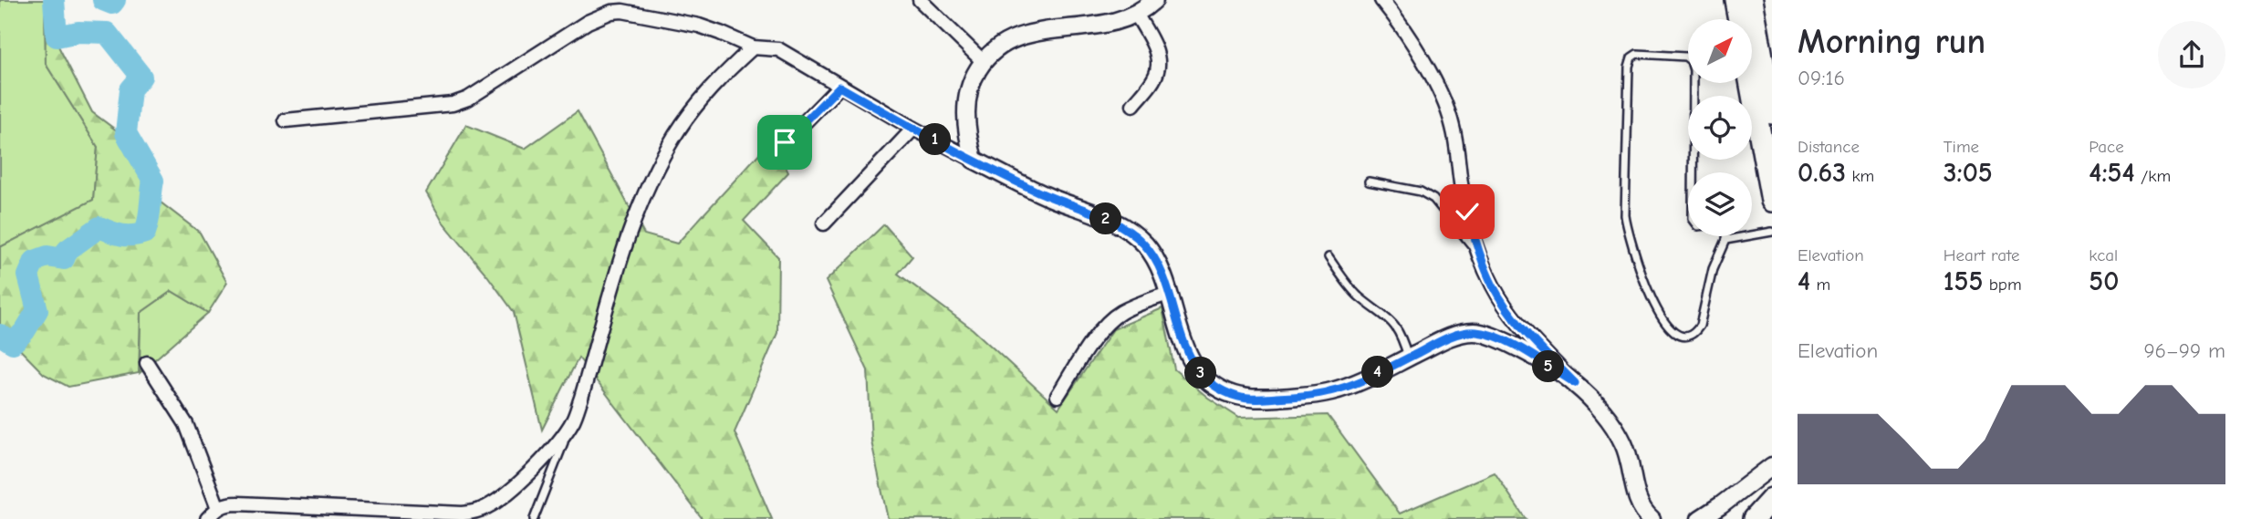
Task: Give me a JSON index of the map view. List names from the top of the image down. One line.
{"north":"top right","page":{"heading":["Morning run","09:16"],"stats":[["Distance","0.63 km"],["Time","3:05"],["Pace","4:54 /km"],["Elevation","4 m"],["Heart rate","155 bpm"],["kcal","50"]],"pins":["1","2","5","4","3"],"chart":["Elevation","96–99 m"]}}
